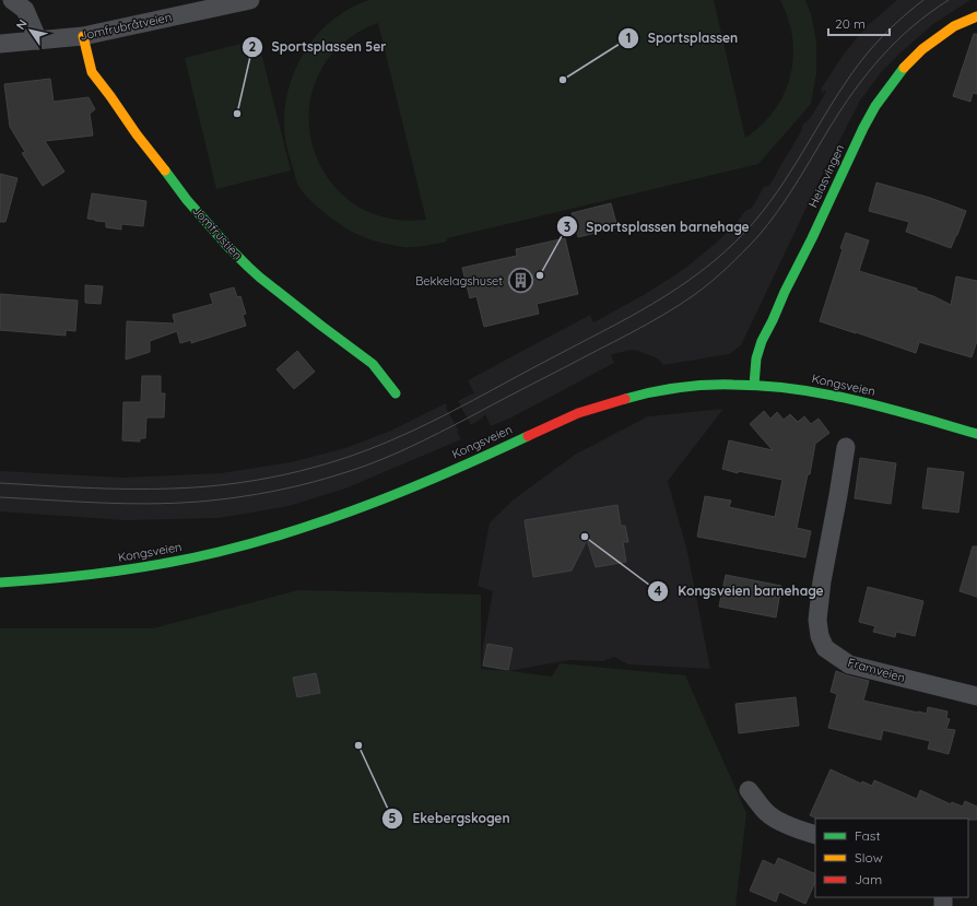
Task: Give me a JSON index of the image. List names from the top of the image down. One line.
{"streets":{"main road":["Heiasvingen","Jomfrustien","Kongsveien"],"street":["Jomfrubråtveien","Framveien"]},"crossings":[["Jomfrubråtveien","Jomfrustien"],["Heiasvingen","Kongsveien"]],"places":{"other":["Sportsplassen","Sportsplassen 5er","Sportsplassen barnehage","Kongsveien barnehage","Ekebergskogen"],"building":["Bekkelagshuset"]},"legend":["Fast","Slow","Jam"],"scale_bar":"20 m","north":"top left"}
